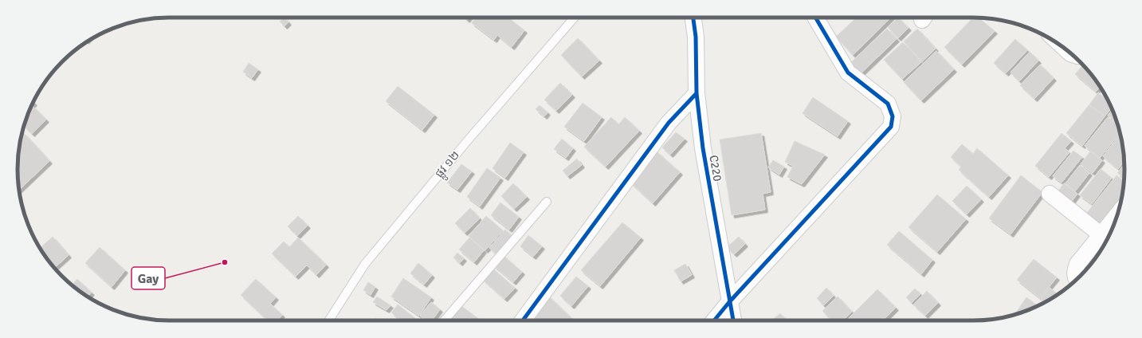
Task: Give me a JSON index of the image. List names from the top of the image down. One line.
{"streets":{"street":["C220"],"lane":["ផ្លូវ ១២"]},"places":["Gay"]}
